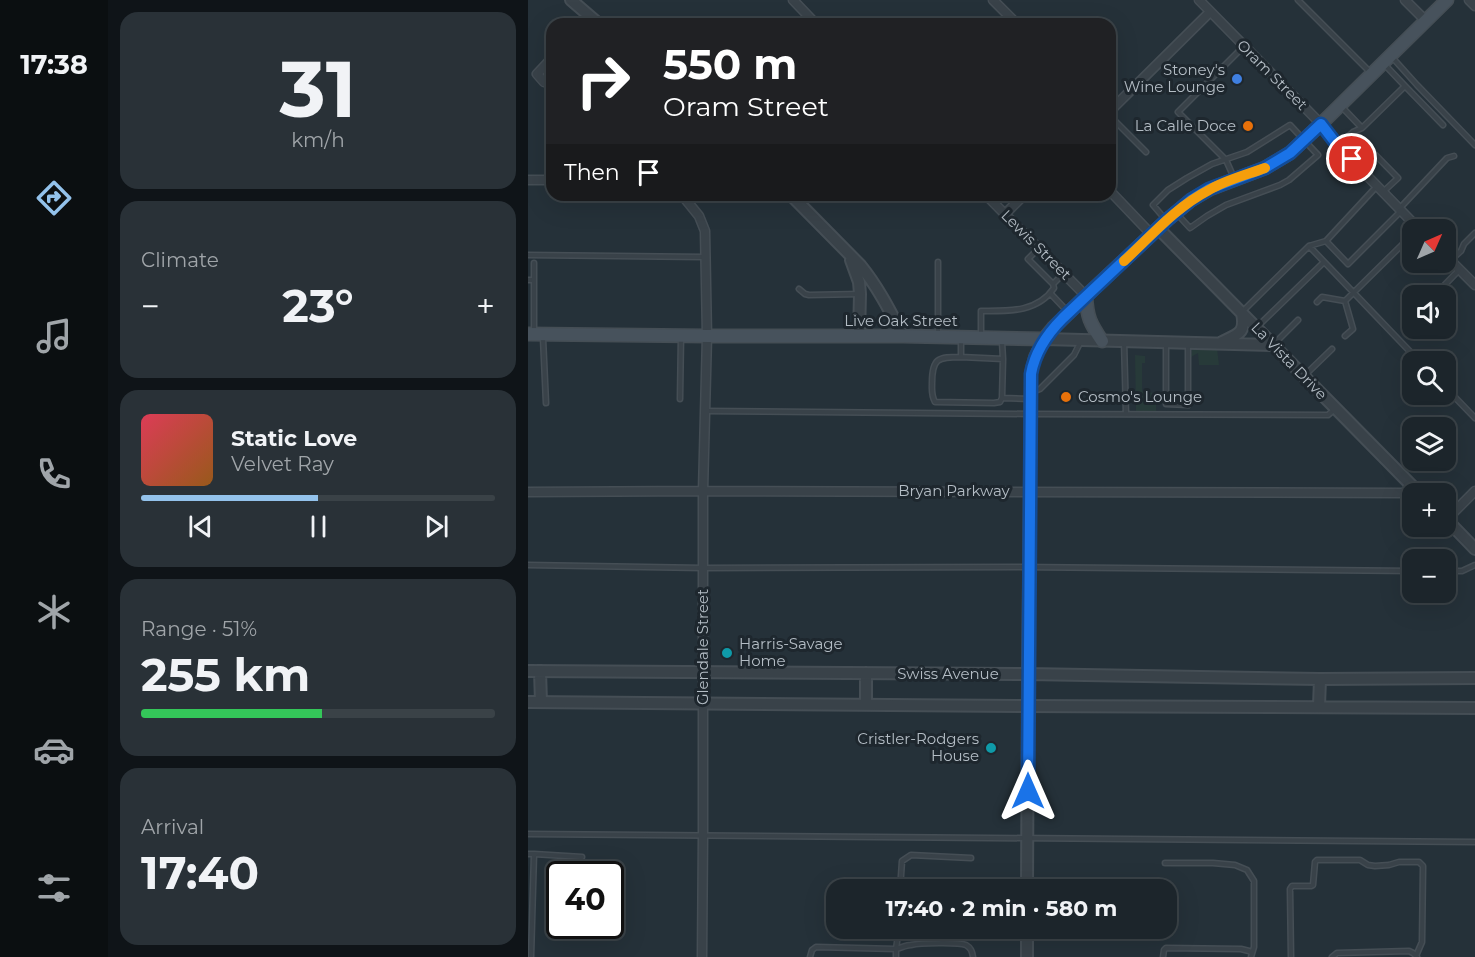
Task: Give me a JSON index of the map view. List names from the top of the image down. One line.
{"streets":{"main road":["Live Oak Street"],"street":["Oram Street","Lewis Street","La Vista Drive","Bryan Parkway","Glendale Street","Swiss Avenue"]},"crossings":[["Live Oak Street","La Vista Drive"],["Live Oak Street","Glendale Street"],["Bryan Parkway","Glendale Street"],["Glendale Street","Swiss Avenue"]],"places":["Stoney's Wine Lounge","La Calle Doce","Cosmo's Lounge","Harris-Savage Home","Cristler-Rodgers House"],"north":"top right","page":{"tabs":"17:38","tile":[["31","km/h"],"Climate",["Range · 51%","255 km"],["Arrival","17:40"]],"turn":["550 m","Oram Street"],"then":"Then","map_buttons":["+","−"],"heat":["−","23°","+"],"song":["Static Love","Velvet Ray"],"limit":"40","trip":"17:40 · 2 min · 580 m"}}
